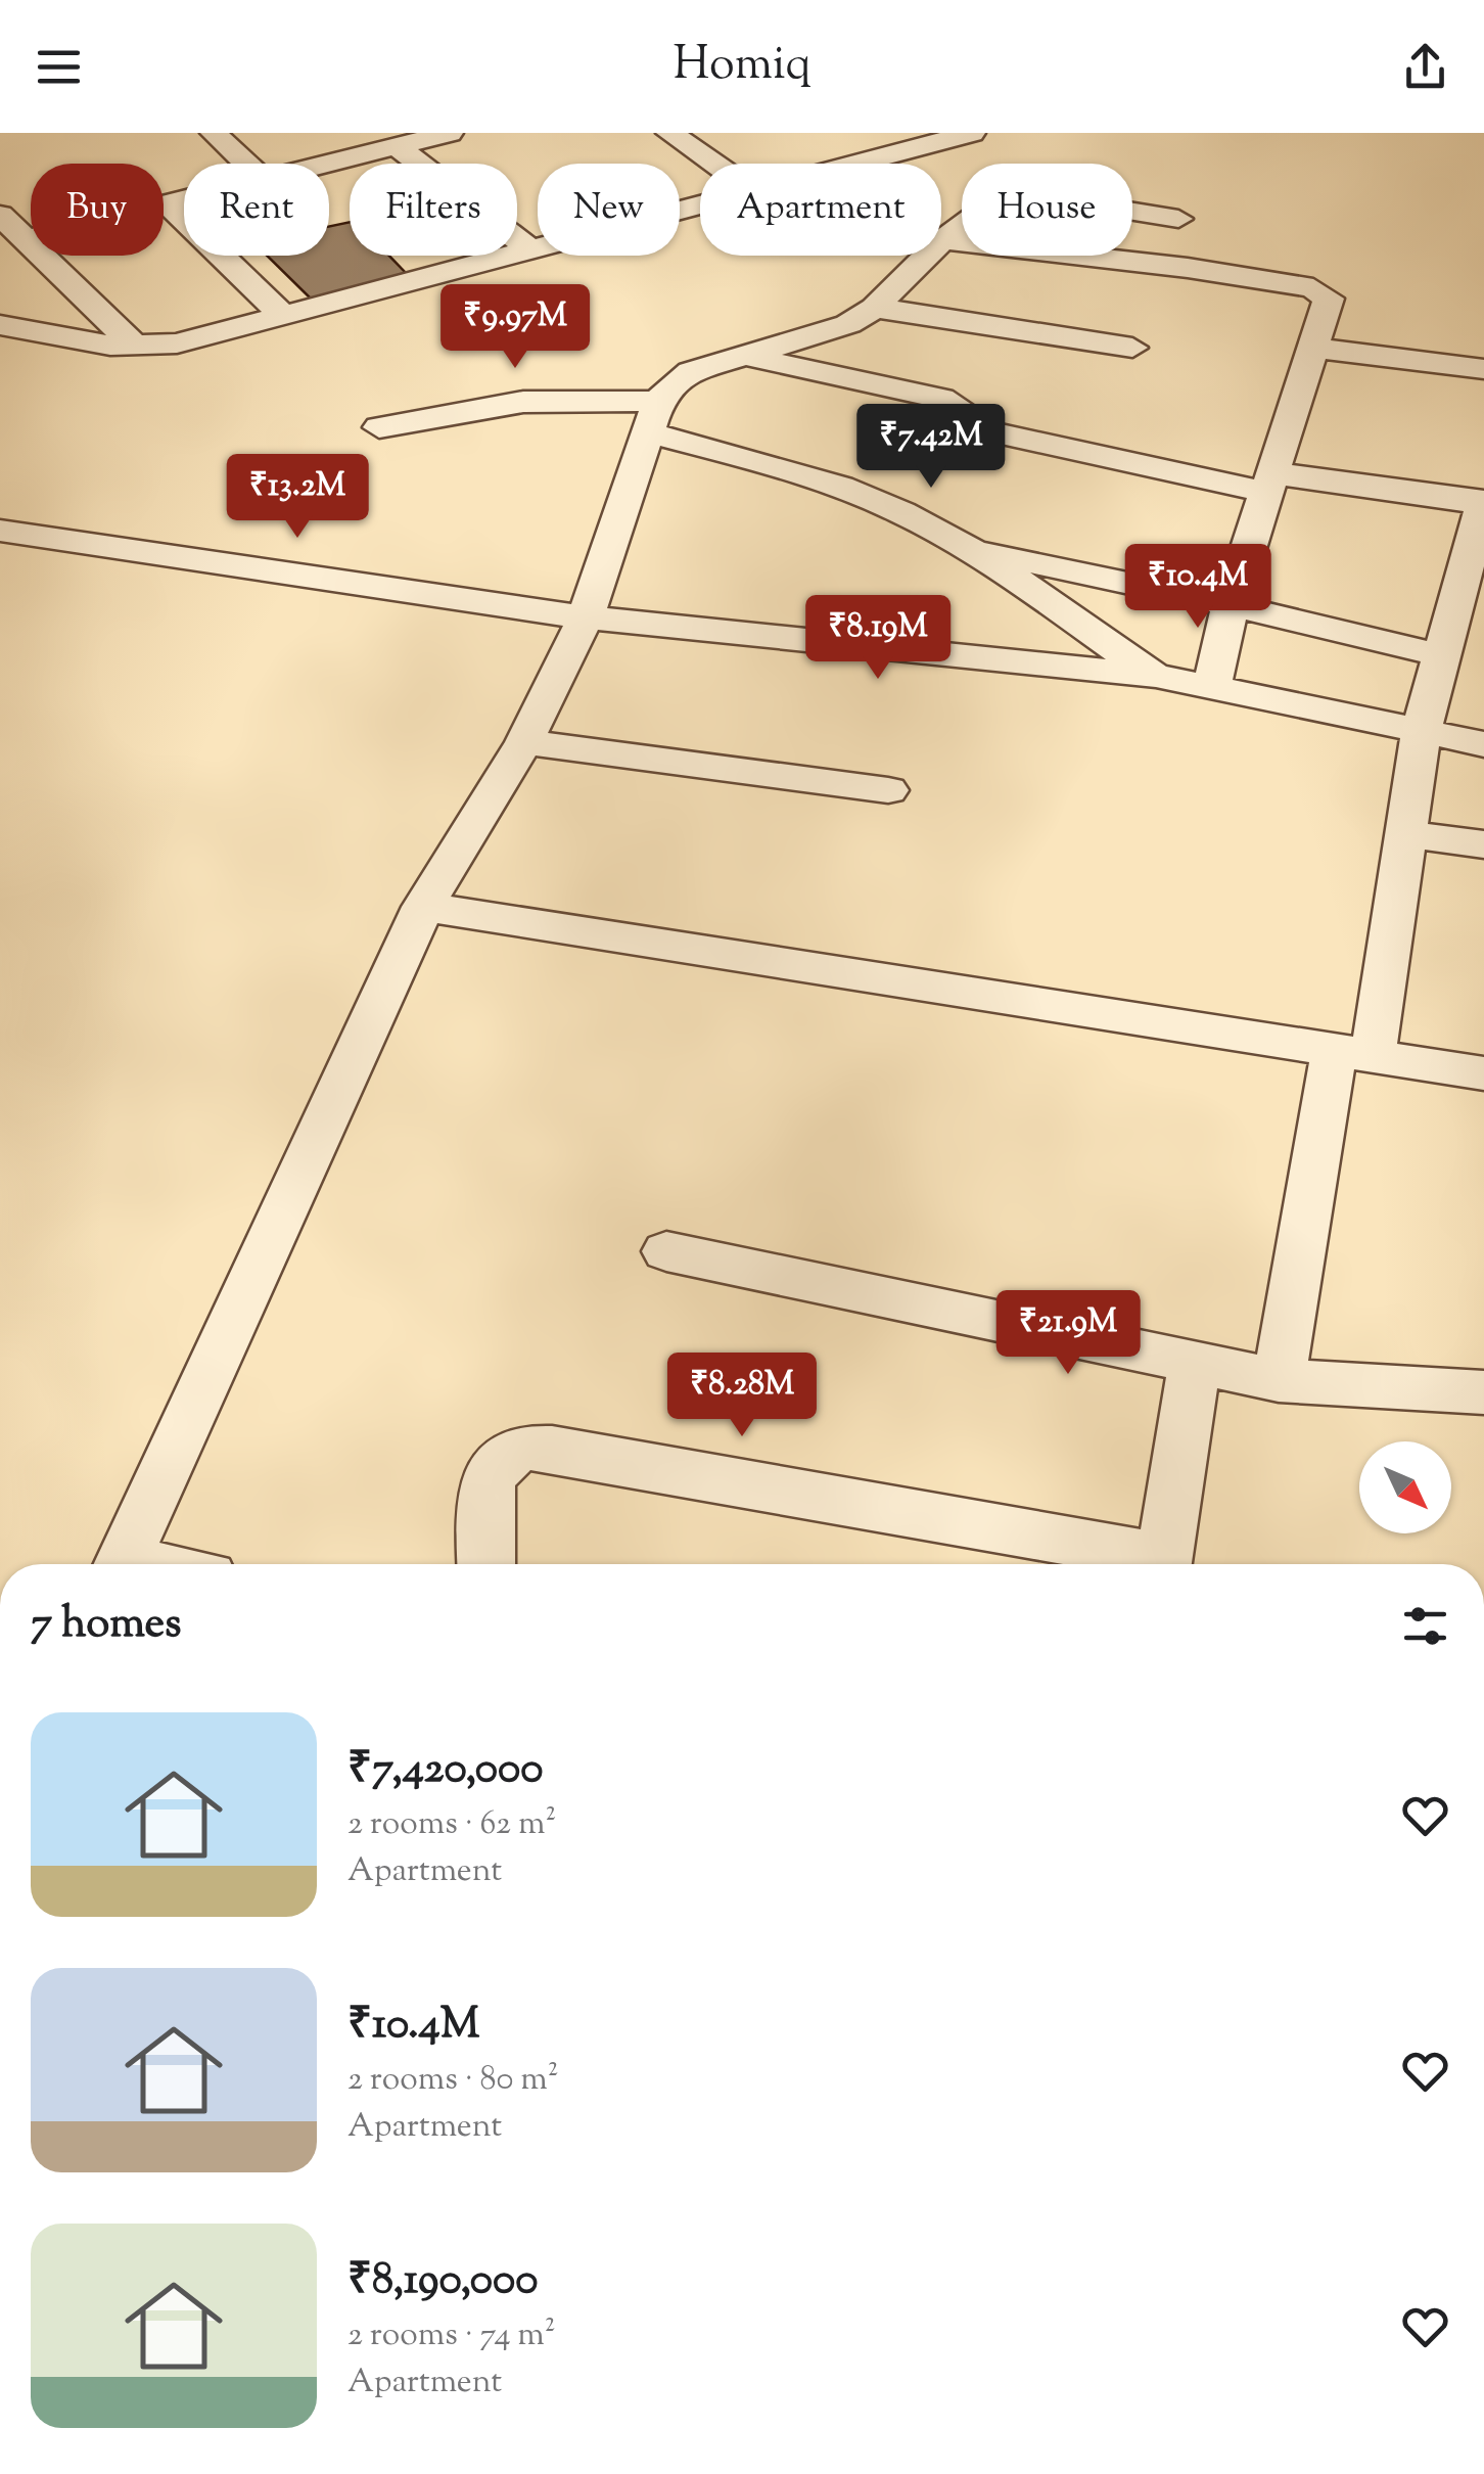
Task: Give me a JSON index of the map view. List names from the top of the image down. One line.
{"north":"bottom right","page":{"header":"Homiq","chip":["Buy","Rent","Filters","New","Apartment","House"],"price":["₹9.97M","₹7.42M","₹13.2M","₹10.4M","₹8.19M","₹21.9M","₹8.28M"],"heading":"7 homes","list":[{"name":"₹7,420,000","note":"2 rooms · 62 m² · Apartment"},{"name":"₹10.4M","note":"2 rooms · 80 m² · Apartment"},{"name":"₹8,190,000","note":"2 rooms · 74 m² · Apartment"}]}}
